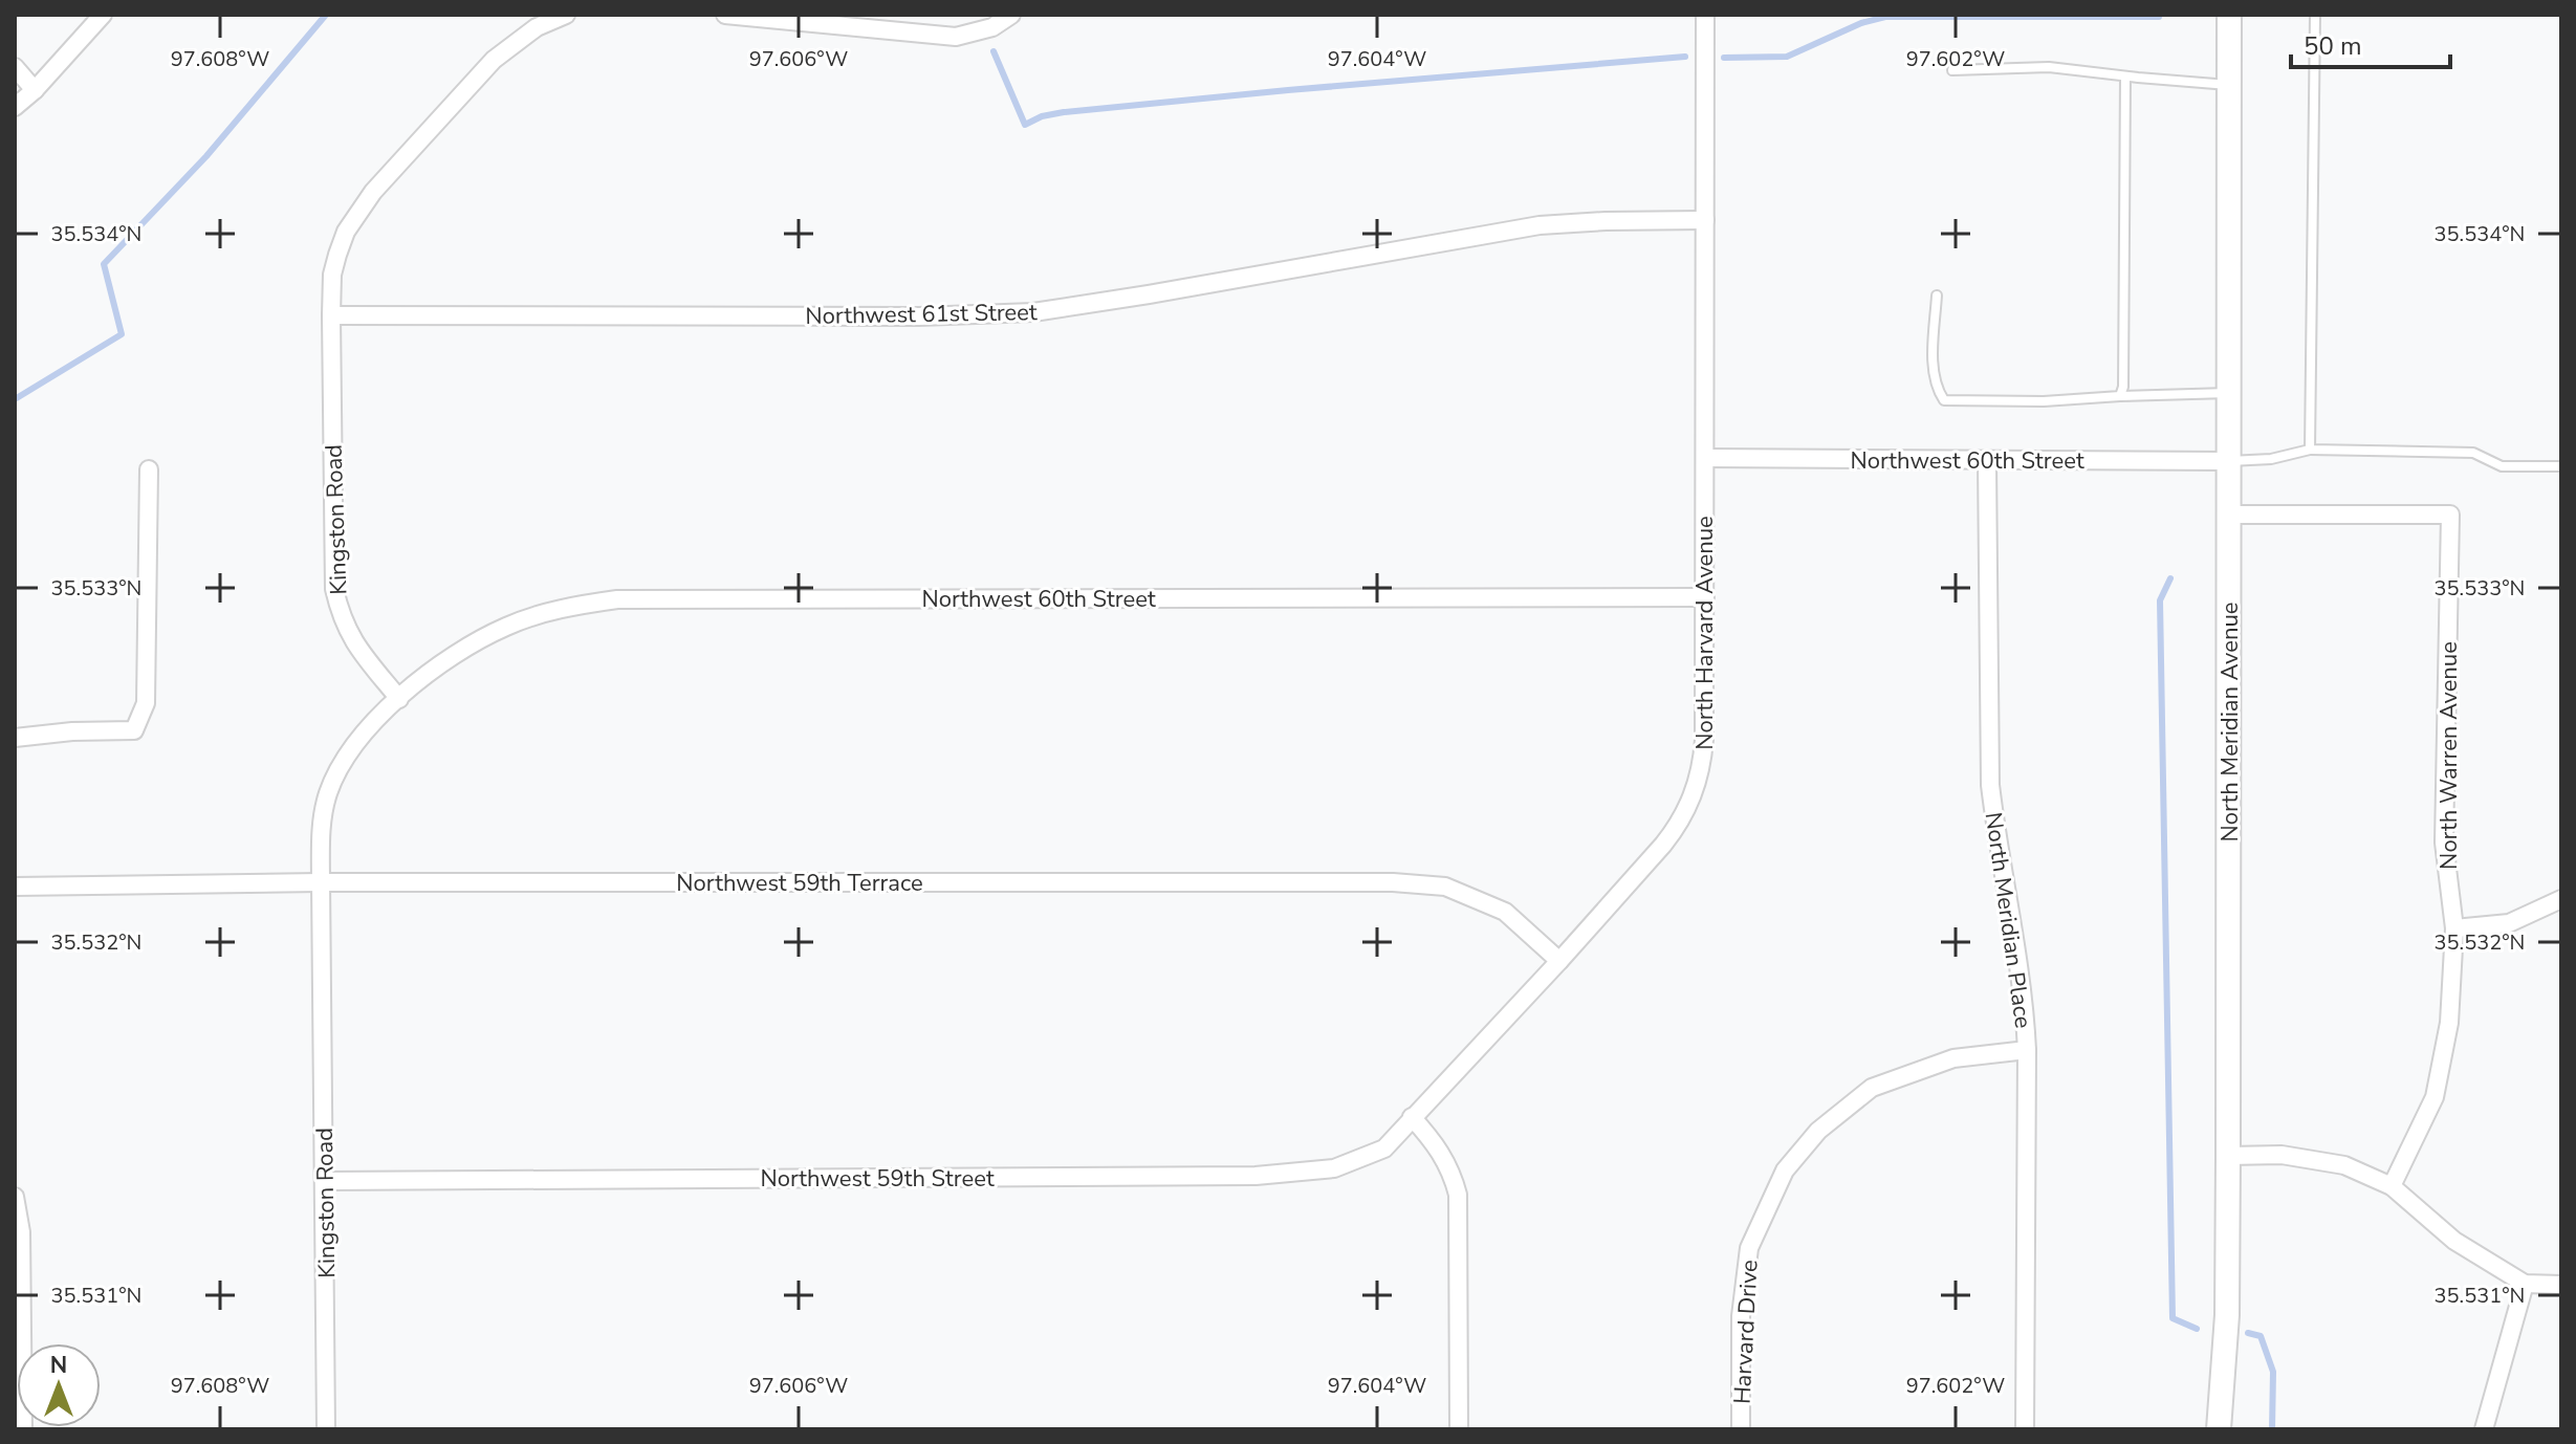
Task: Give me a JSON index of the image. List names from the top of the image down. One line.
{"streets":{"main road":["North Meridian Avenue"],"street":["Northwest 61st Street","Northwest 60th Street","Kingston Road","North Harvard Avenue","North Warren Avenue","Northwest 59th Terrace","North Meridian Place","Northwest 59th Street","Harvard Drive"]},"crossings":[["Northwest 61st Street","Kingston Road"],["Northwest 61st Street","North Harvard Avenue"],["Northwest 60th Street","Kingston Road"],["Northwest 60th Street","North Harvard Avenue"],["Northwest 60th Street","North Meridian Avenue"],["Northwest 60th Street","North Meridian Place"],["Kingston Road","Northwest 59th Terrace"],["Kingston Road","Northwest 59th Street"],["North Harvard Avenue","Northwest 59th Terrace"],["North Harvard Avenue","Northwest 59th Street"],["North Meridian Avenue","North Warren Avenue"],["North Meridian Place","Harvard Drive"]],"scale_bar":"50 m","north":"top","coordinates":["97.608°W","97.606°W","97.604°W","97.602°W","35.534°N","35.533°N","35.532°N","35.531°N"]}
